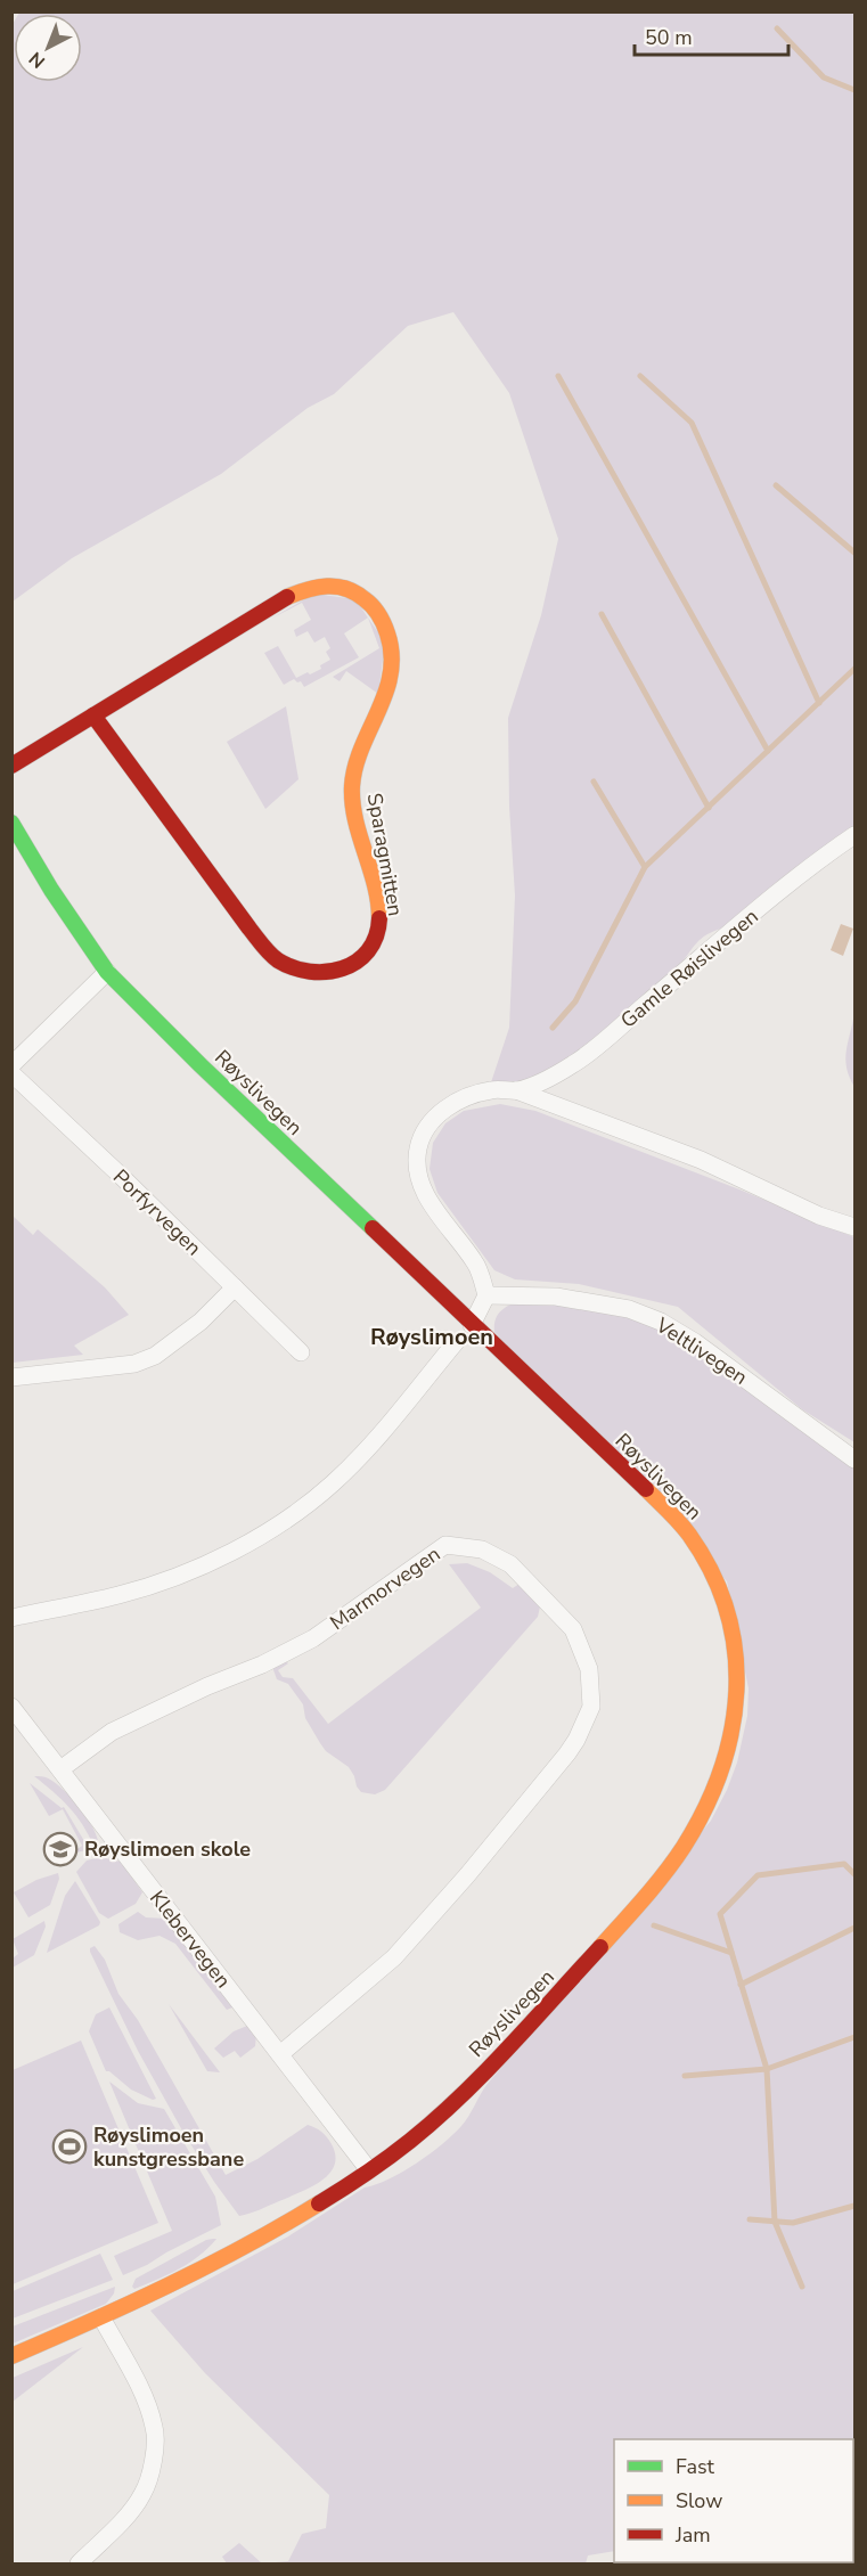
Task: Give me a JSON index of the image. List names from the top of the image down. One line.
{"streets":{"street":["Sparagmitten","Gamle Røislivegen","Røyslivegen","Porfyrvegen","Veltlivegen","Marmorvegen","Klebervegen"]},"crossings":[["Gamle Røislivegen","Veltlivegen"],["Røyslivegen","Klebervegen"],["Marmorvegen","Klebervegen"]],"districts":["Røyslimoen"],"places":{"school or university":["Røyslimoen skole"],"sports":["Røyslimoen kunstgressbane"]},"legend":["Fast","Slow","Jam"],"scale_bar":"50 m","north":"bottom left"}
